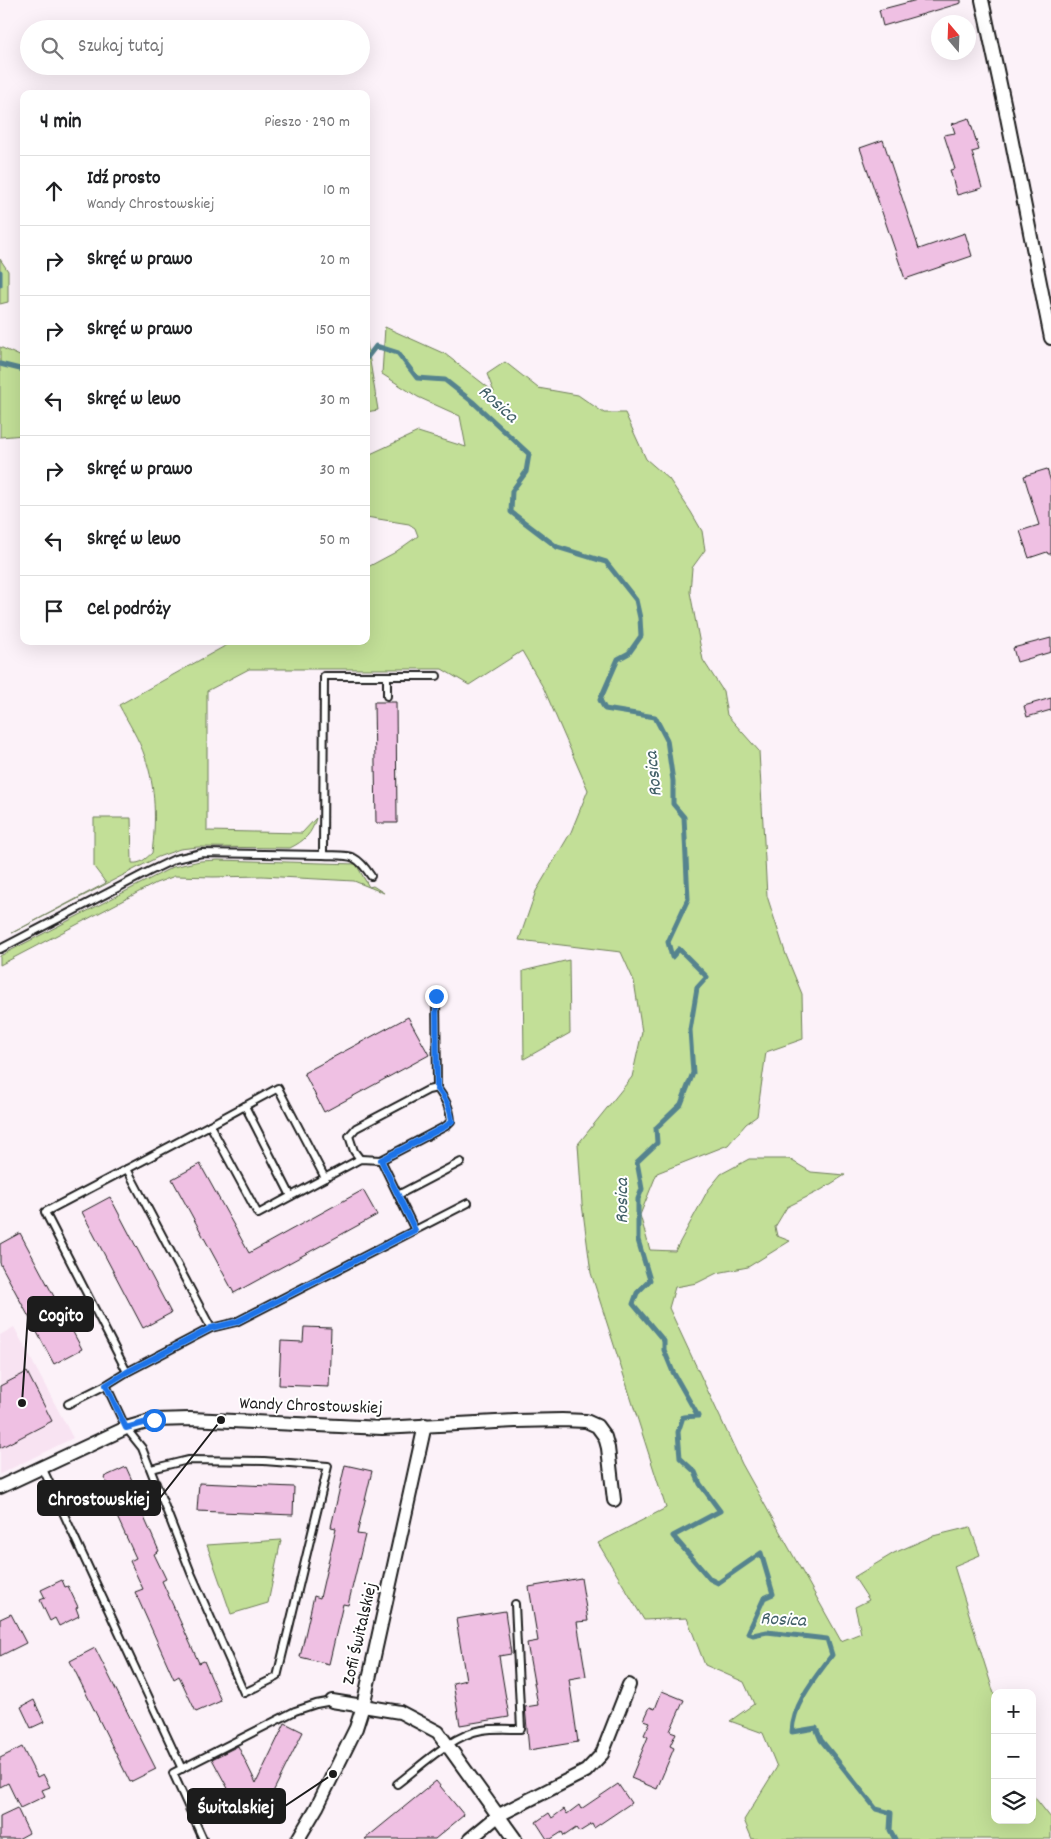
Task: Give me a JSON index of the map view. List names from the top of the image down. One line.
{"streets":{"street":["Wandy Chrostowskiej","Zofii Świtalskiej"]},"crossings":[["Wandy Chrostowskiej","Zofii Świtalskiej"]],"water":["Rosica"],"places":["Cogito","Chrostowskiej","Świtalskiej"],"north":"top","page":{"search":"Szukaj tutaj","heading":["4 min","Pieszo · 290 m"],"list":[["Idź prosto","Wandy Chrostowskiej","10 m"],["Skręć w prawo","20 m"],["Skręć w prawo","150 m"],["Skręć w lewo","30 m"],["Skręć w prawo","30 m"],["Skręć w lewo","50 m"],"Cel podróży"],"map_buttons":["+","−"]}}
